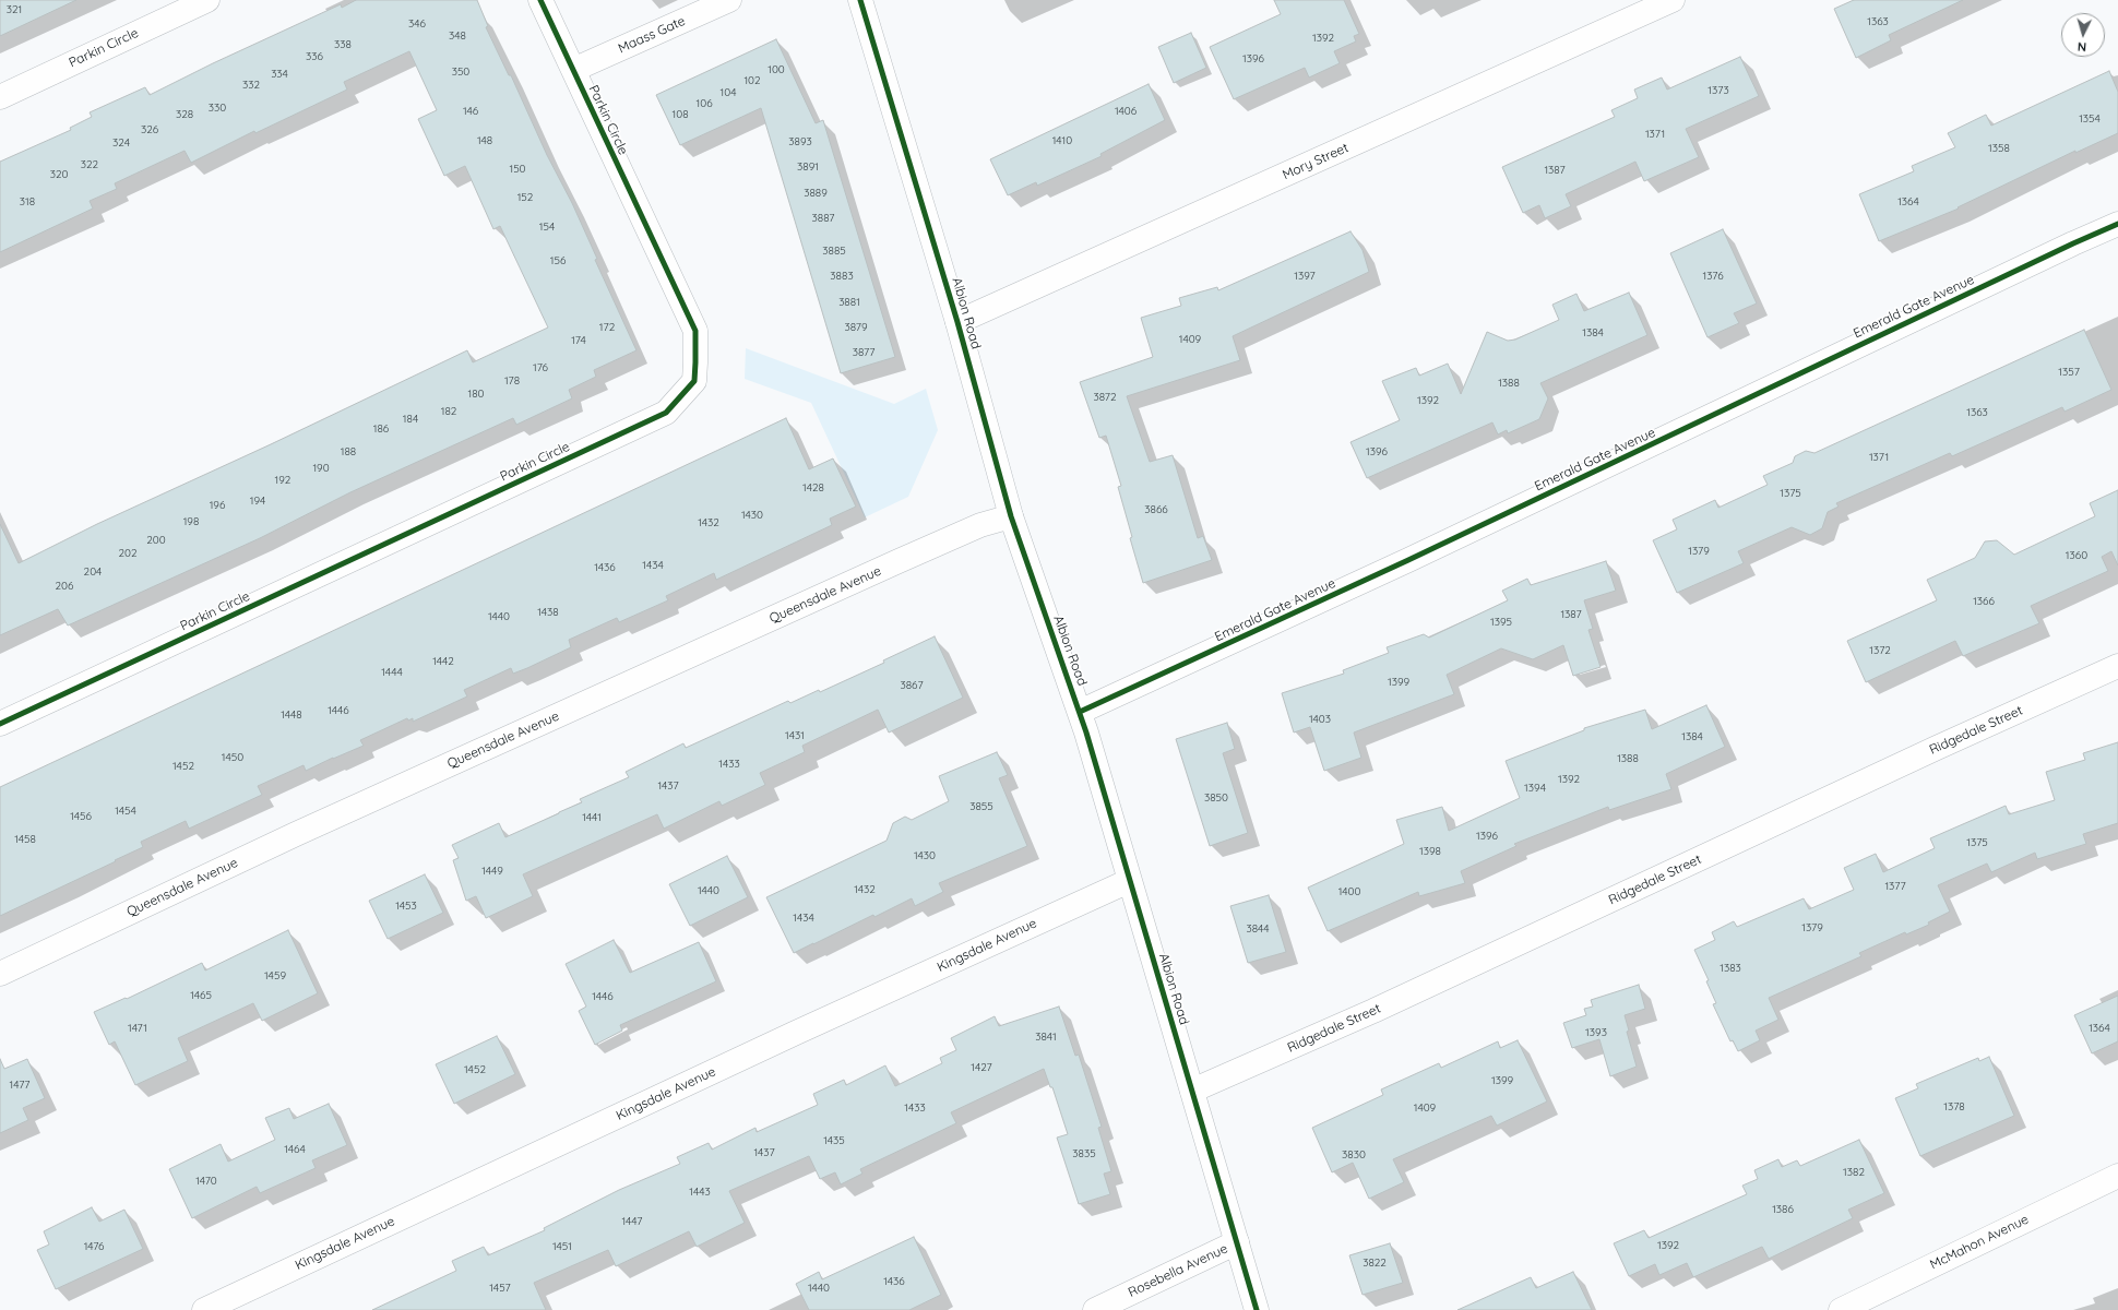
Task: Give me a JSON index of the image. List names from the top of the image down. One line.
{"streets":{"street":["Maass Gate","Parkin Circle","Mory Street","Emerald Gate Avenue","Albion Road","Queensdale Avenue","Ridgedale Street","Kingsdale Avenue","McMahon Avenue","Rosebella Avenue"]},"crossings":[["Maass Gate","Parkin Circle"],["Mory Street","Albion Road"],["Emerald Gate Avenue","Albion Road"],["Albion Road","Queensdale Avenue"],["Albion Road","Ridgedale Street"],["Albion Road","Kingsdale Avenue"],["Albion Road","Rosebella Avenue"]],"house_numbers":["321","1363","346","348","1392","338","336","1396","100","350","334","102","332","1373","104","106","330","146","1406","328","108","1354","326","1371","148","1410","3893","324","1358","322","3891","150","1387","320","3889","152","318","1364","3887","154","3885","156","3883","1397","1376","3881","172","3879","1384","1409","174","3877","176","1357","178","1388","180","3872","1392","182","1363","184","186","188","1396","1371","190","192","1428","1375","194","196","3866","1430","198","1432","200","1379","202","1360","1434","1436","204","206","1366","1438","1387","1440","1395","1372","1442","1444","1399","3867","1446","1448","1403","1431","1384","1450","1388","1433","1452","1392","1437","1394","3850","3855","1454","1456","1441","1396","1458","1375","1398","1430","1449","1377","1432","1440","1400","1453","1434","1379","3844","1383","1459","1465","1446","1471","1364","1393","3841","1427","1452","1399","1477","1378","1433","1409","1435","1464","1437","3835","3830","1382","1470","1443","1386","1447","1392","1476","1451","3822","1436","1457","1440"],"north":"bottom"}
